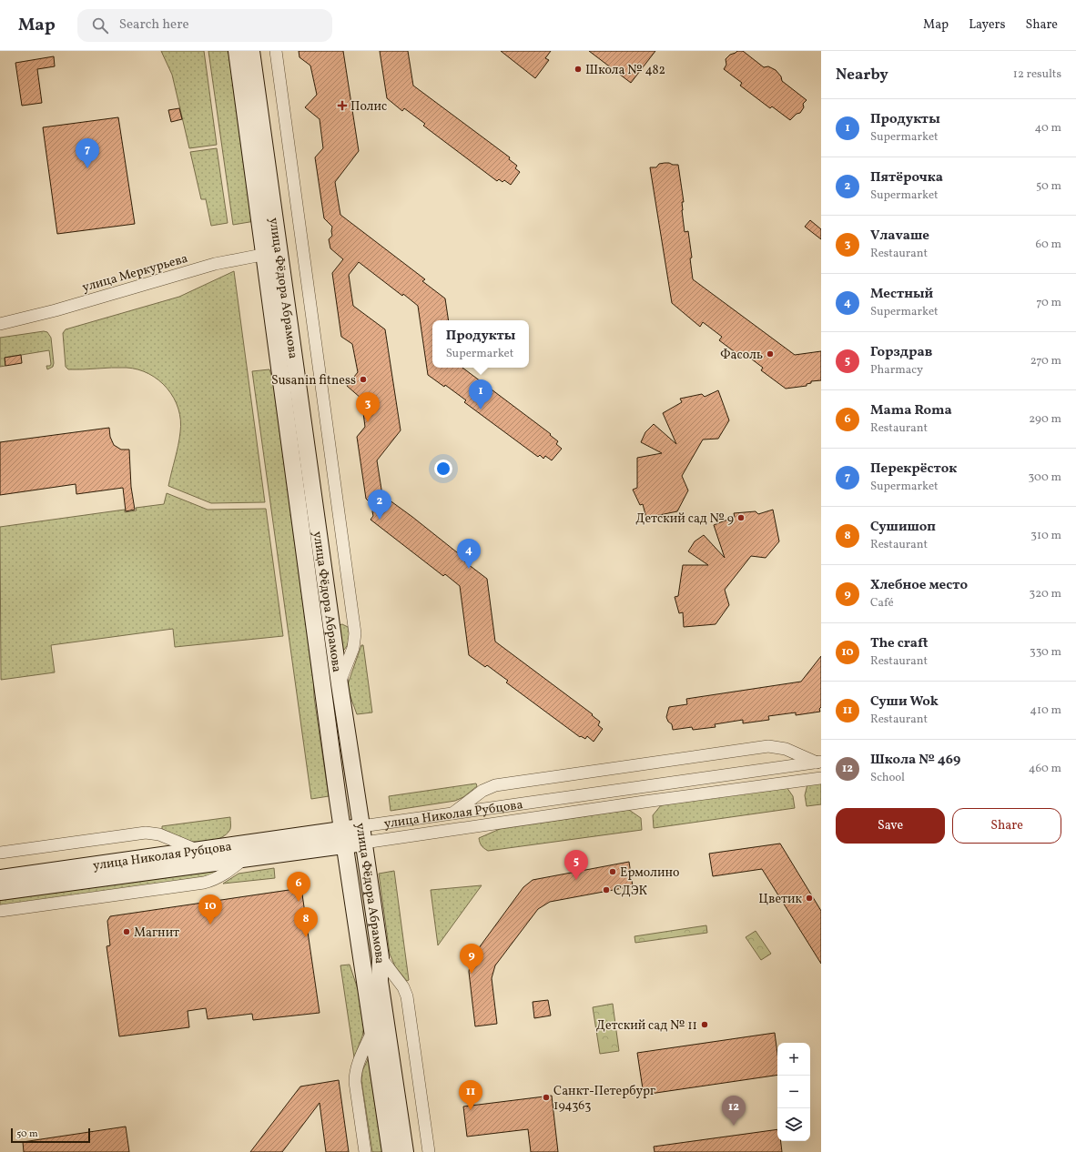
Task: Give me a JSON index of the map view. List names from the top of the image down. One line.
{"streets":{"street":["улица Меркурьева","улица Фёдора Абрамова","улица Николая Рубцова"]},"crossings":[["улица Меркурьева","улица Фёдора Абрамова"],["улица Фёдора Абрамова","улица Николая Рубцова"]],"places":{"other":["Школа № 482","Фасоль","Susanin fitness","Детский сад № 9","Ермолино","СДЭК","Цветик","Магнит","Детский сад № 11","Санкт-Петербург 194363"],"health":["Полис"]},"scale_bar":"50 m","page":{"header":"Map","search":"Search here","nav":["Map","Layers","Share"],"heading":["Nearby","12 results"],"list":[{"mark":"1","name":"Продукты","note":"Supermarket","value":"40 m"},{"mark":"2","name":"Пятёрочка","note":"Supermarket","value":"50 m"},{"mark":"3","name":"Vлаvаше","note":"Restaurant","value":"60 m"},{"mark":"4","name":"Местный","note":"Supermarket","value":"70 m"},{"mark":"5","name":"Горздрав","note":"Pharmacy","value":"270 m"},{"mark":"6","name":"Mama Roma","note":"Restaurant","value":"290 m"},{"mark":"7","name":"Перекрёсток","note":"Supermarket","value":"300 m"},{"mark":"8","name":"Сушишоп","note":"Restaurant","value":"310 m"},{"mark":"9","name":"Хлебное место","note":"Café","value":"320 m"},{"mark":"10","name":"The craft","note":"Restaurant","value":"330 m"},{"mark":"11","name":"Суши Wok","note":"Restaurant","value":"410 m"},{"mark":"12","name":"Школа № 469","note":"School","value":"460 m"}],"pins":["7","1","3","2","4","5","6","10","8","9","11","12"],"popup":["Продукты","Supermarket"],"buttons":["Save","Share"],"map_buttons":["+","−"],"scale":"50 m"}}
